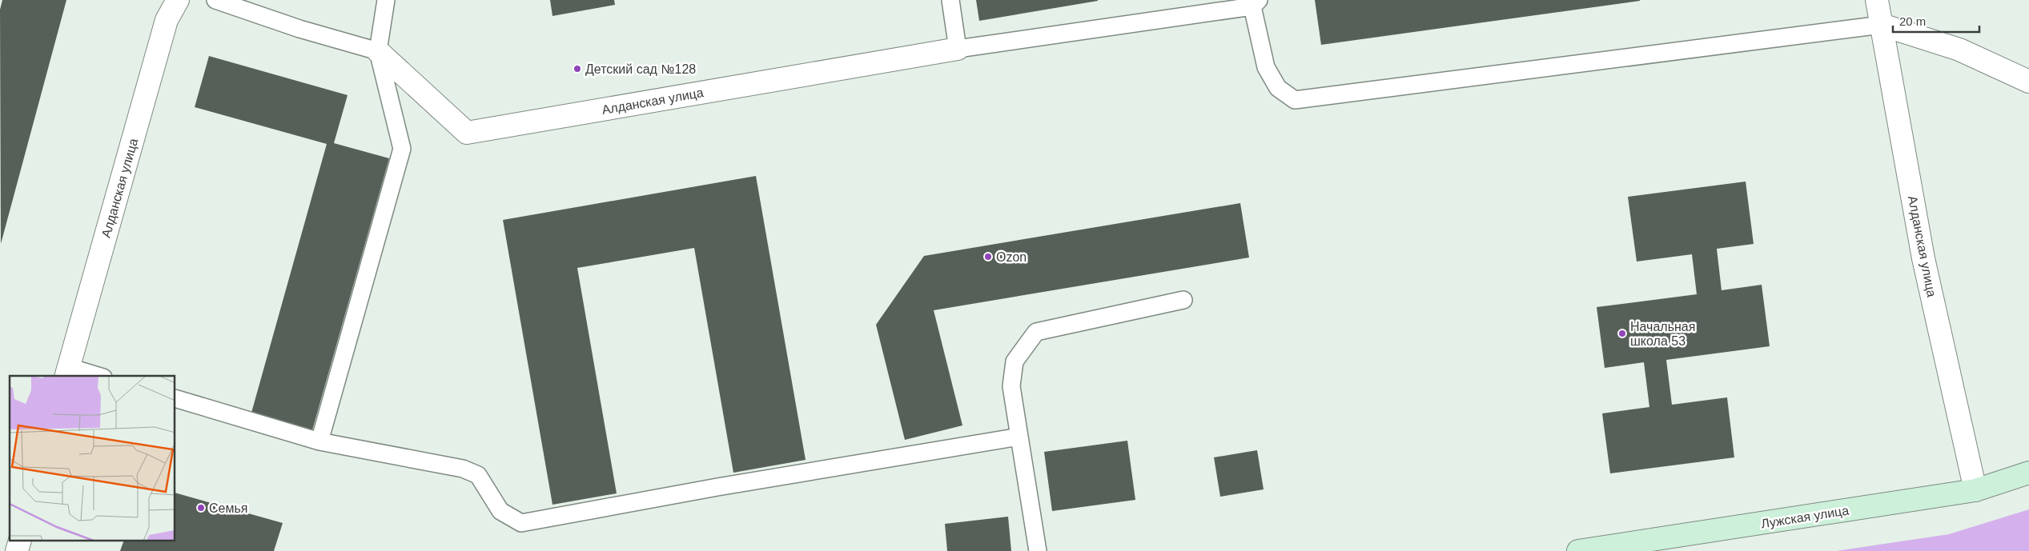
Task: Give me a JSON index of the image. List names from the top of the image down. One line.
{"streets":{"street":["Алданская улица","Лужская улица"]},"crossings":[["Алданская улица","Лужская улица"]],"places":["Детский сад №128","Ozon","Начальная школа 53","Семья"],"scale_bar":"20 m"}
